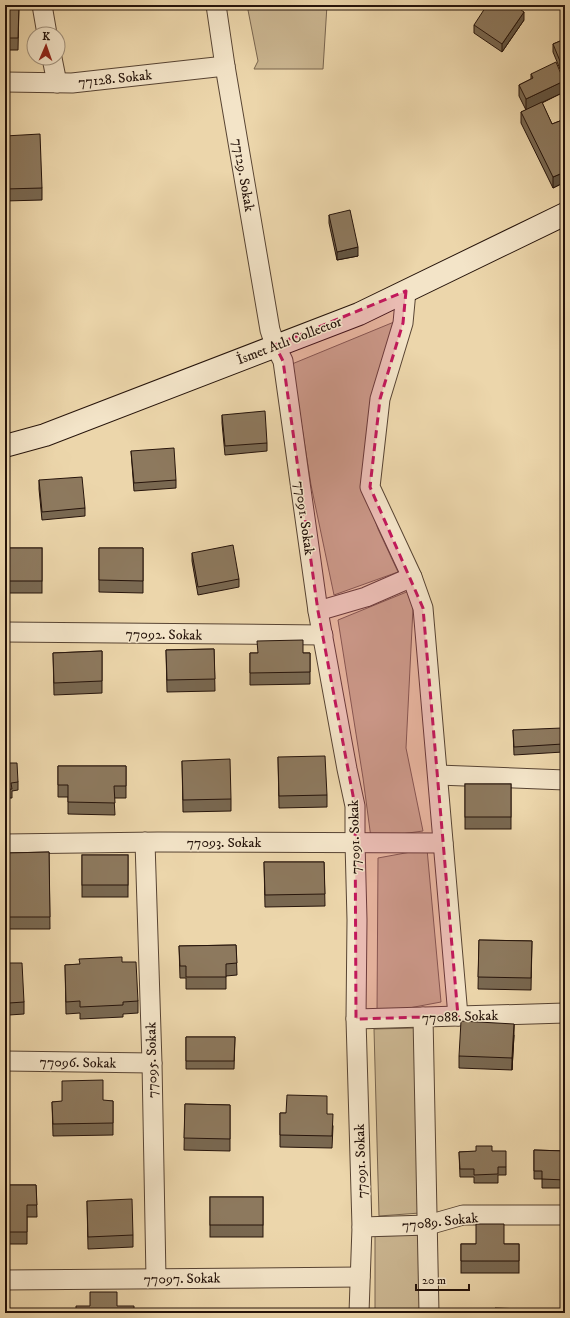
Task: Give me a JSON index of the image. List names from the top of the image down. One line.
{"streets":{"main road":["İsmet Atlı Collector"],"street":["77128. Sokak","77129. Sokak","77091. Sokak","77092. Sokak","77093. Sokak","77088. Sokak","77095. Sokak","77096. Sokak","77089. Sokak","77097. Sokak"]},"crossings":[["77128. Sokak","77129. Sokak"],["77129. Sokak","İsmet Atlı Collector"],["77129. Sokak","77091. Sokak"],["İsmet Atlı Collector","77091. Sokak"],["77091. Sokak","77092. Sokak"],["77091. Sokak","77093. Sokak"],["77091. Sokak","77088. Sokak"],["77091. Sokak","77089. Sokak"],["77091. Sokak","77097. Sokak"],["77093. Sokak","77095. Sokak"],["77095. Sokak","77096. Sokak"],["77095. Sokak","77097. Sokak"]],"scale_bar":"20 m","north":"top"}
